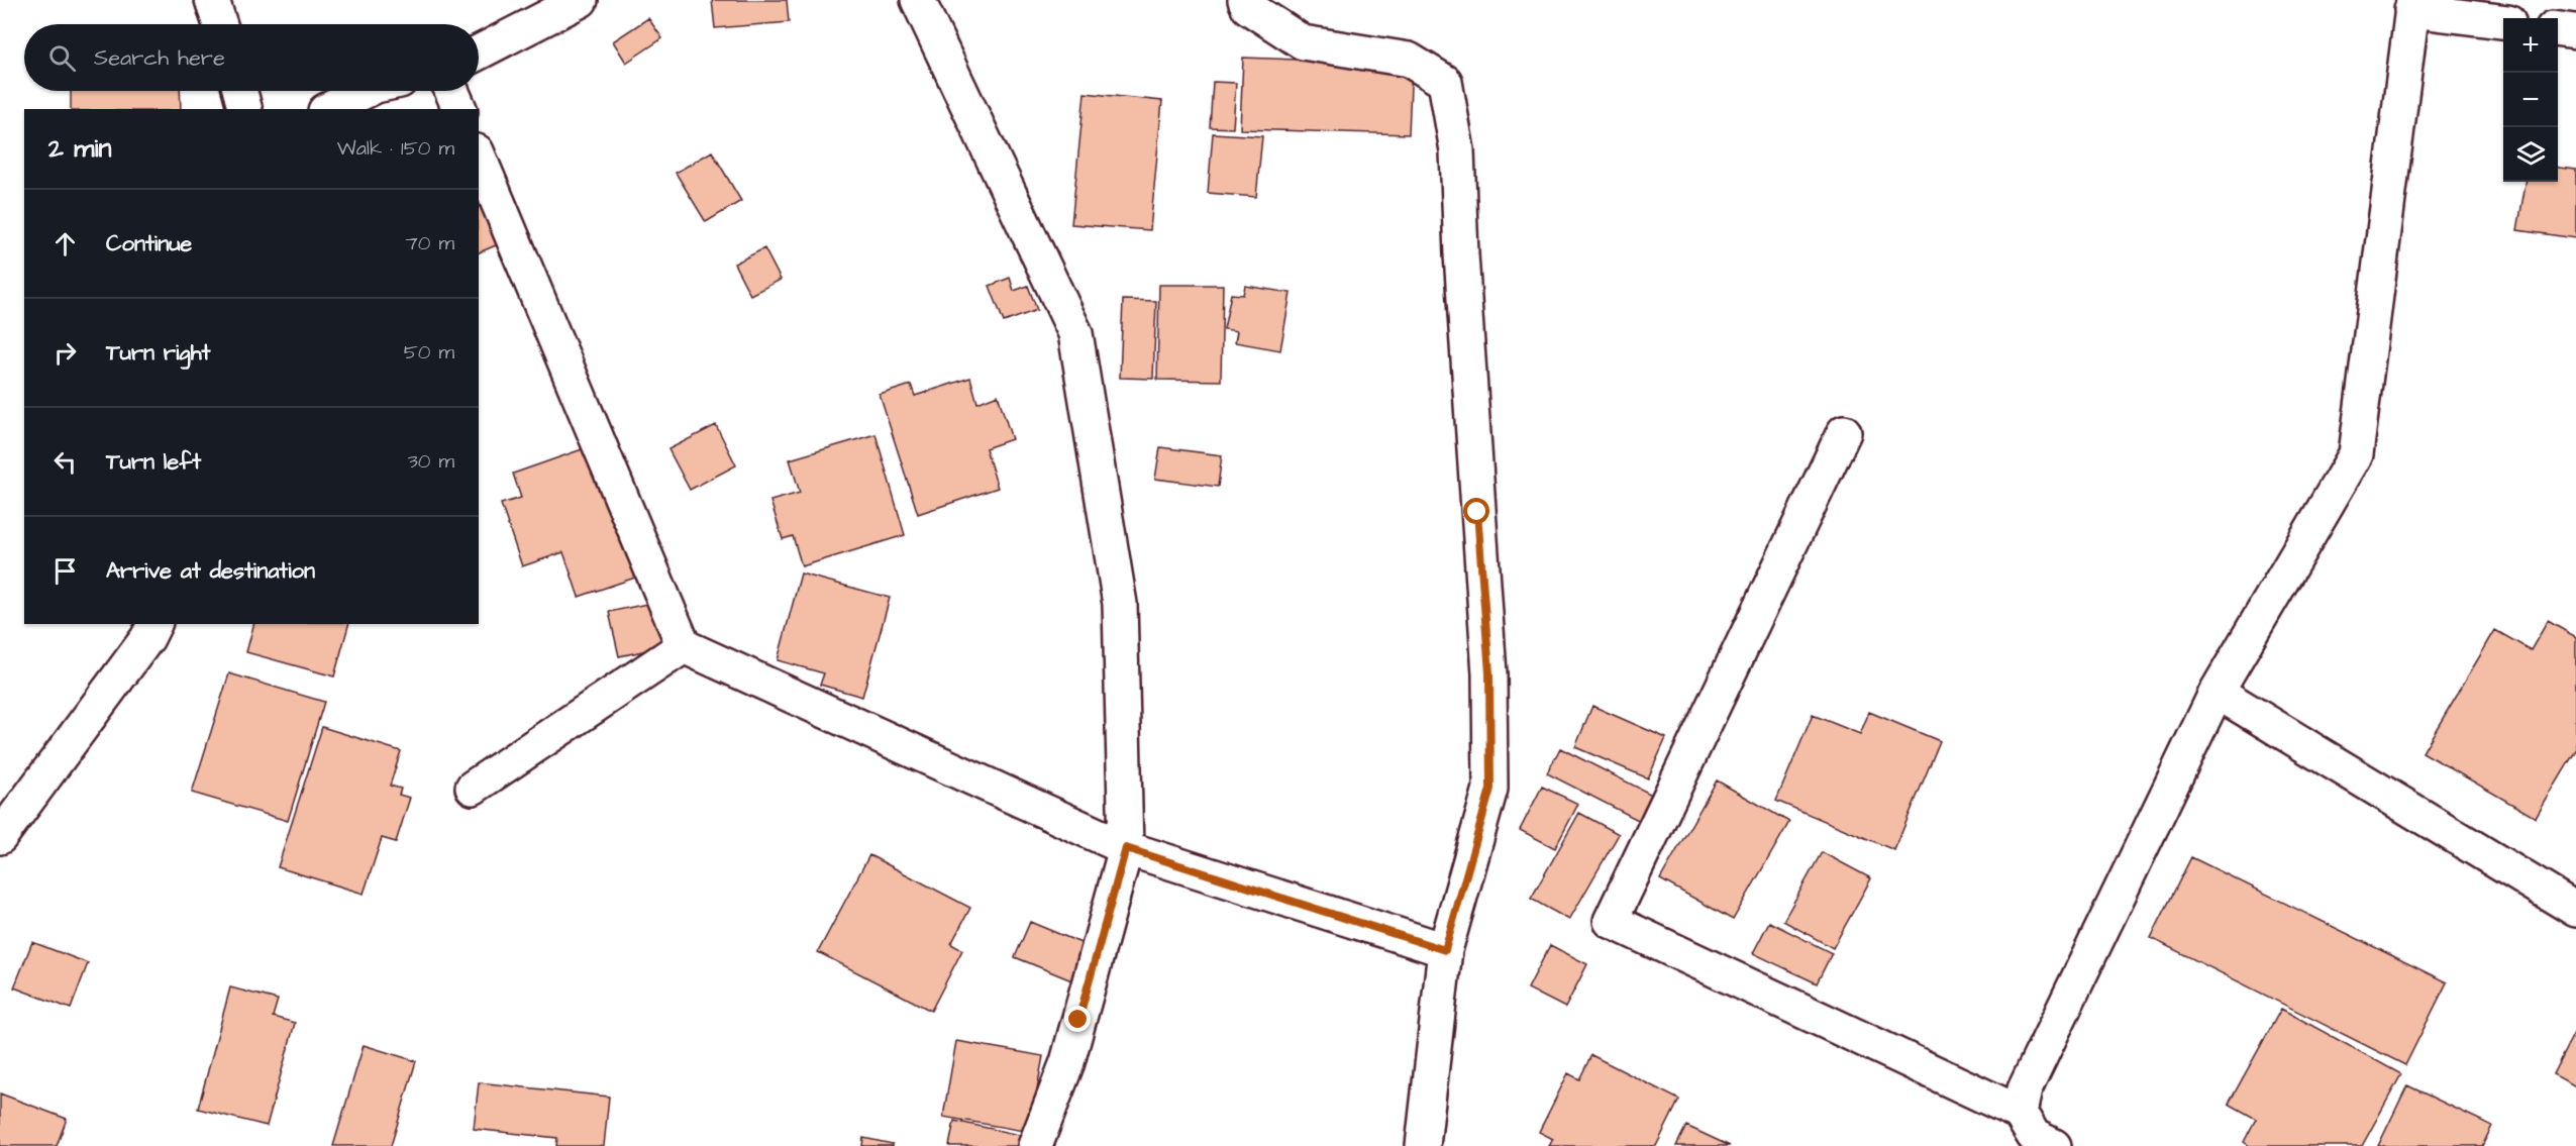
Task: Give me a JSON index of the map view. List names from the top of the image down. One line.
{"page":{"map_buttons":["+","−"],"search":"Search here","heading":["2 min","Walk · 150 m"],"list":[["Continue","70 m"],["Turn right","50 m"],["Turn left","30 m"],"Arrive at destination"]}}
